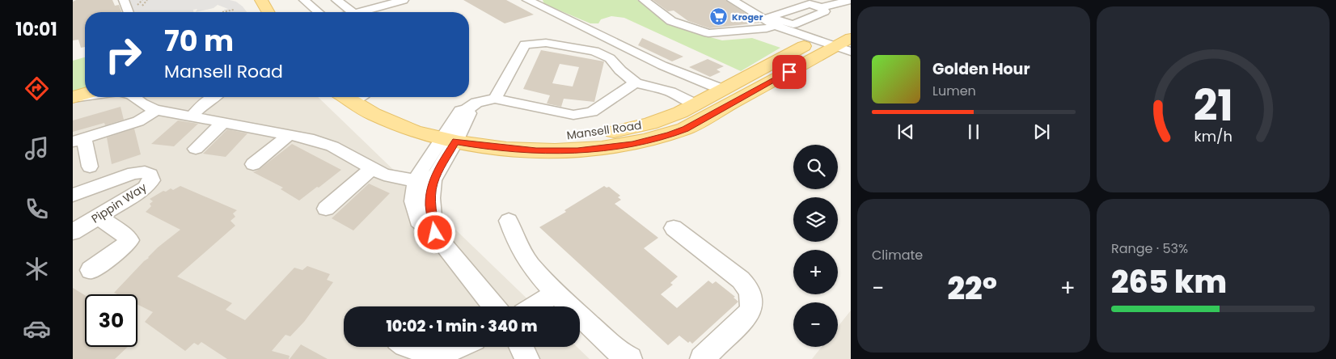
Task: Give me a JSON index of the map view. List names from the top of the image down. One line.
{"streets":{"main road":["Mansell Road"],"street":["Pippin Way"]},"places":{"supermarket":["Kroger"]},"page":{"tabs":"10:01","turn":["70 m","Mansell Road"],"song":["Golden Hour","Lumen"],"map_buttons":["+","−"],"tile":["Climate",["Range · 53%","265 km"]],"heat":["−","22°","+"],"limit":"30","trip":"10:02 · 1 min · 340 m","gauge":["21","km/h"]}}
